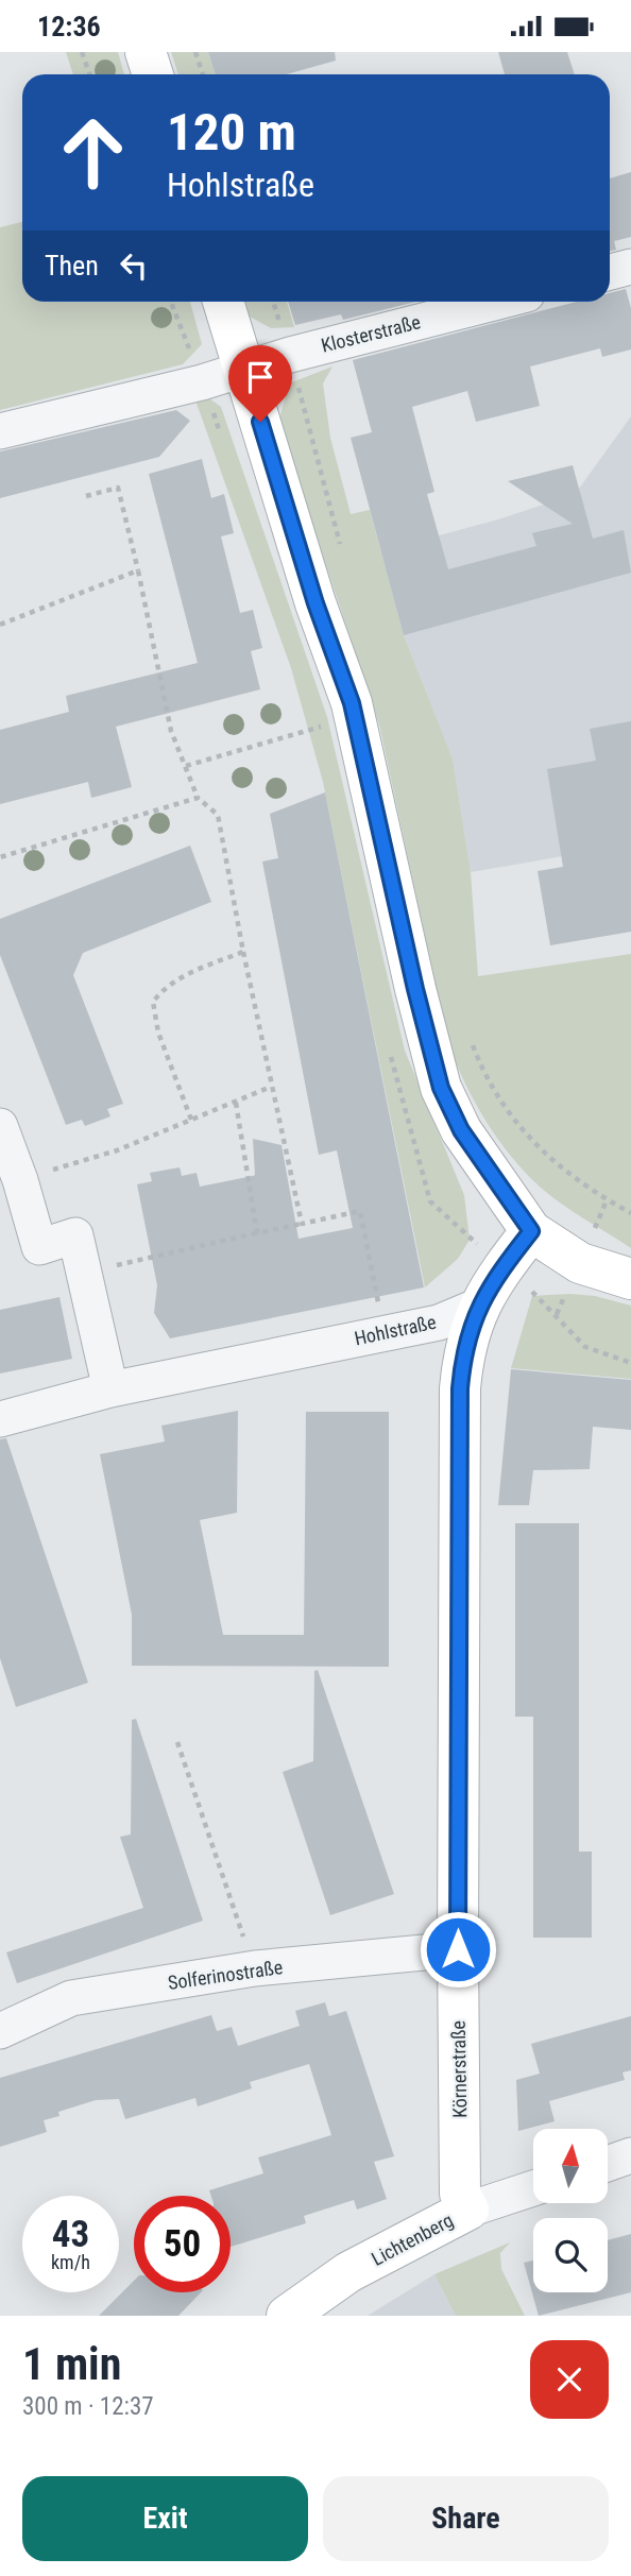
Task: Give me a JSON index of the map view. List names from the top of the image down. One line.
{"streets":{"main road":["Körnerstraße","Lichtenberg"],"street":["Klosterstraße","Hohlstraße","Solferinostraße"]},"crossings":[["Hohlstraße","Körnerstraße"],["Solferinostraße","Körnerstraße"],["Körnerstraße","Lichtenberg"]],"north":"top","page":{"status":"12:36","turn":["120 m","Hohlstraße"],"then":"Then","speed":"43 km/h","limit":"50","heading":["1 min","300 m · 12:37"],"buttons":["Exit","Share"]}}
